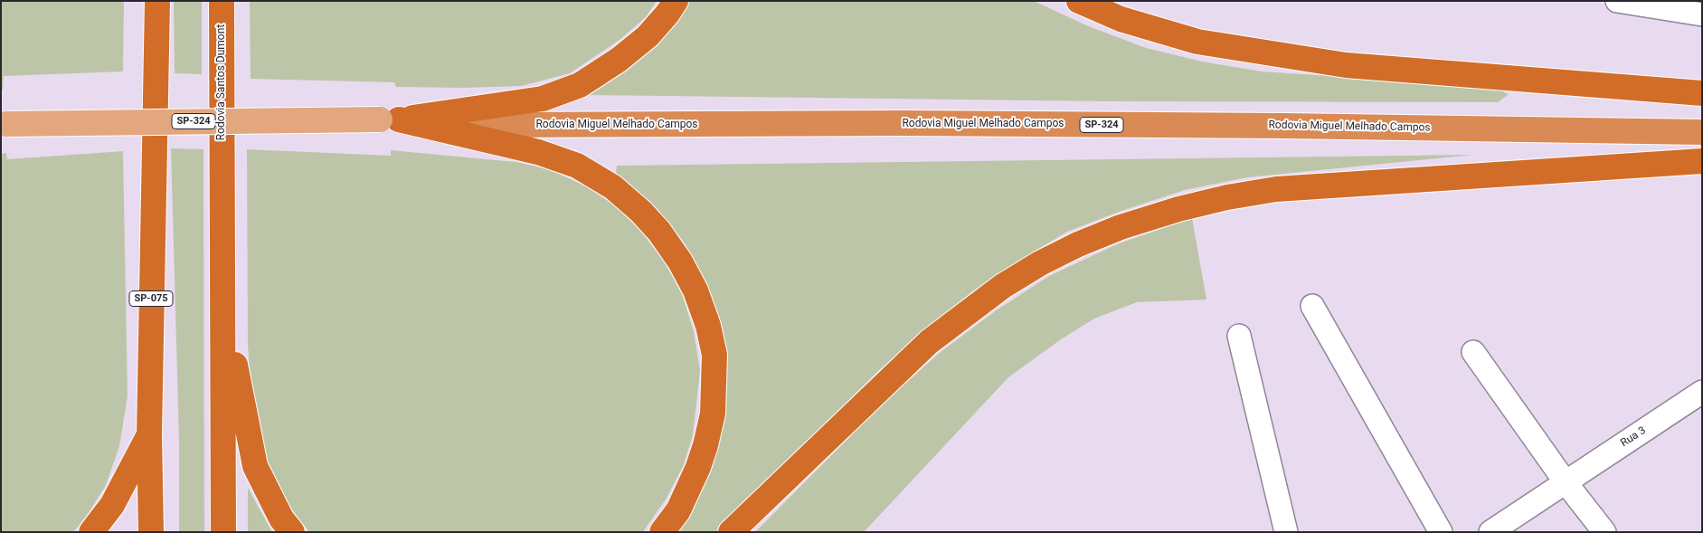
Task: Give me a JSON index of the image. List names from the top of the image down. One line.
{"streets":{"highway":["Rodovia Santos Dumont","SP-324","Rodovia Miguel Melhado Campos","SP-075"],"street":["Rua 3"]}}
